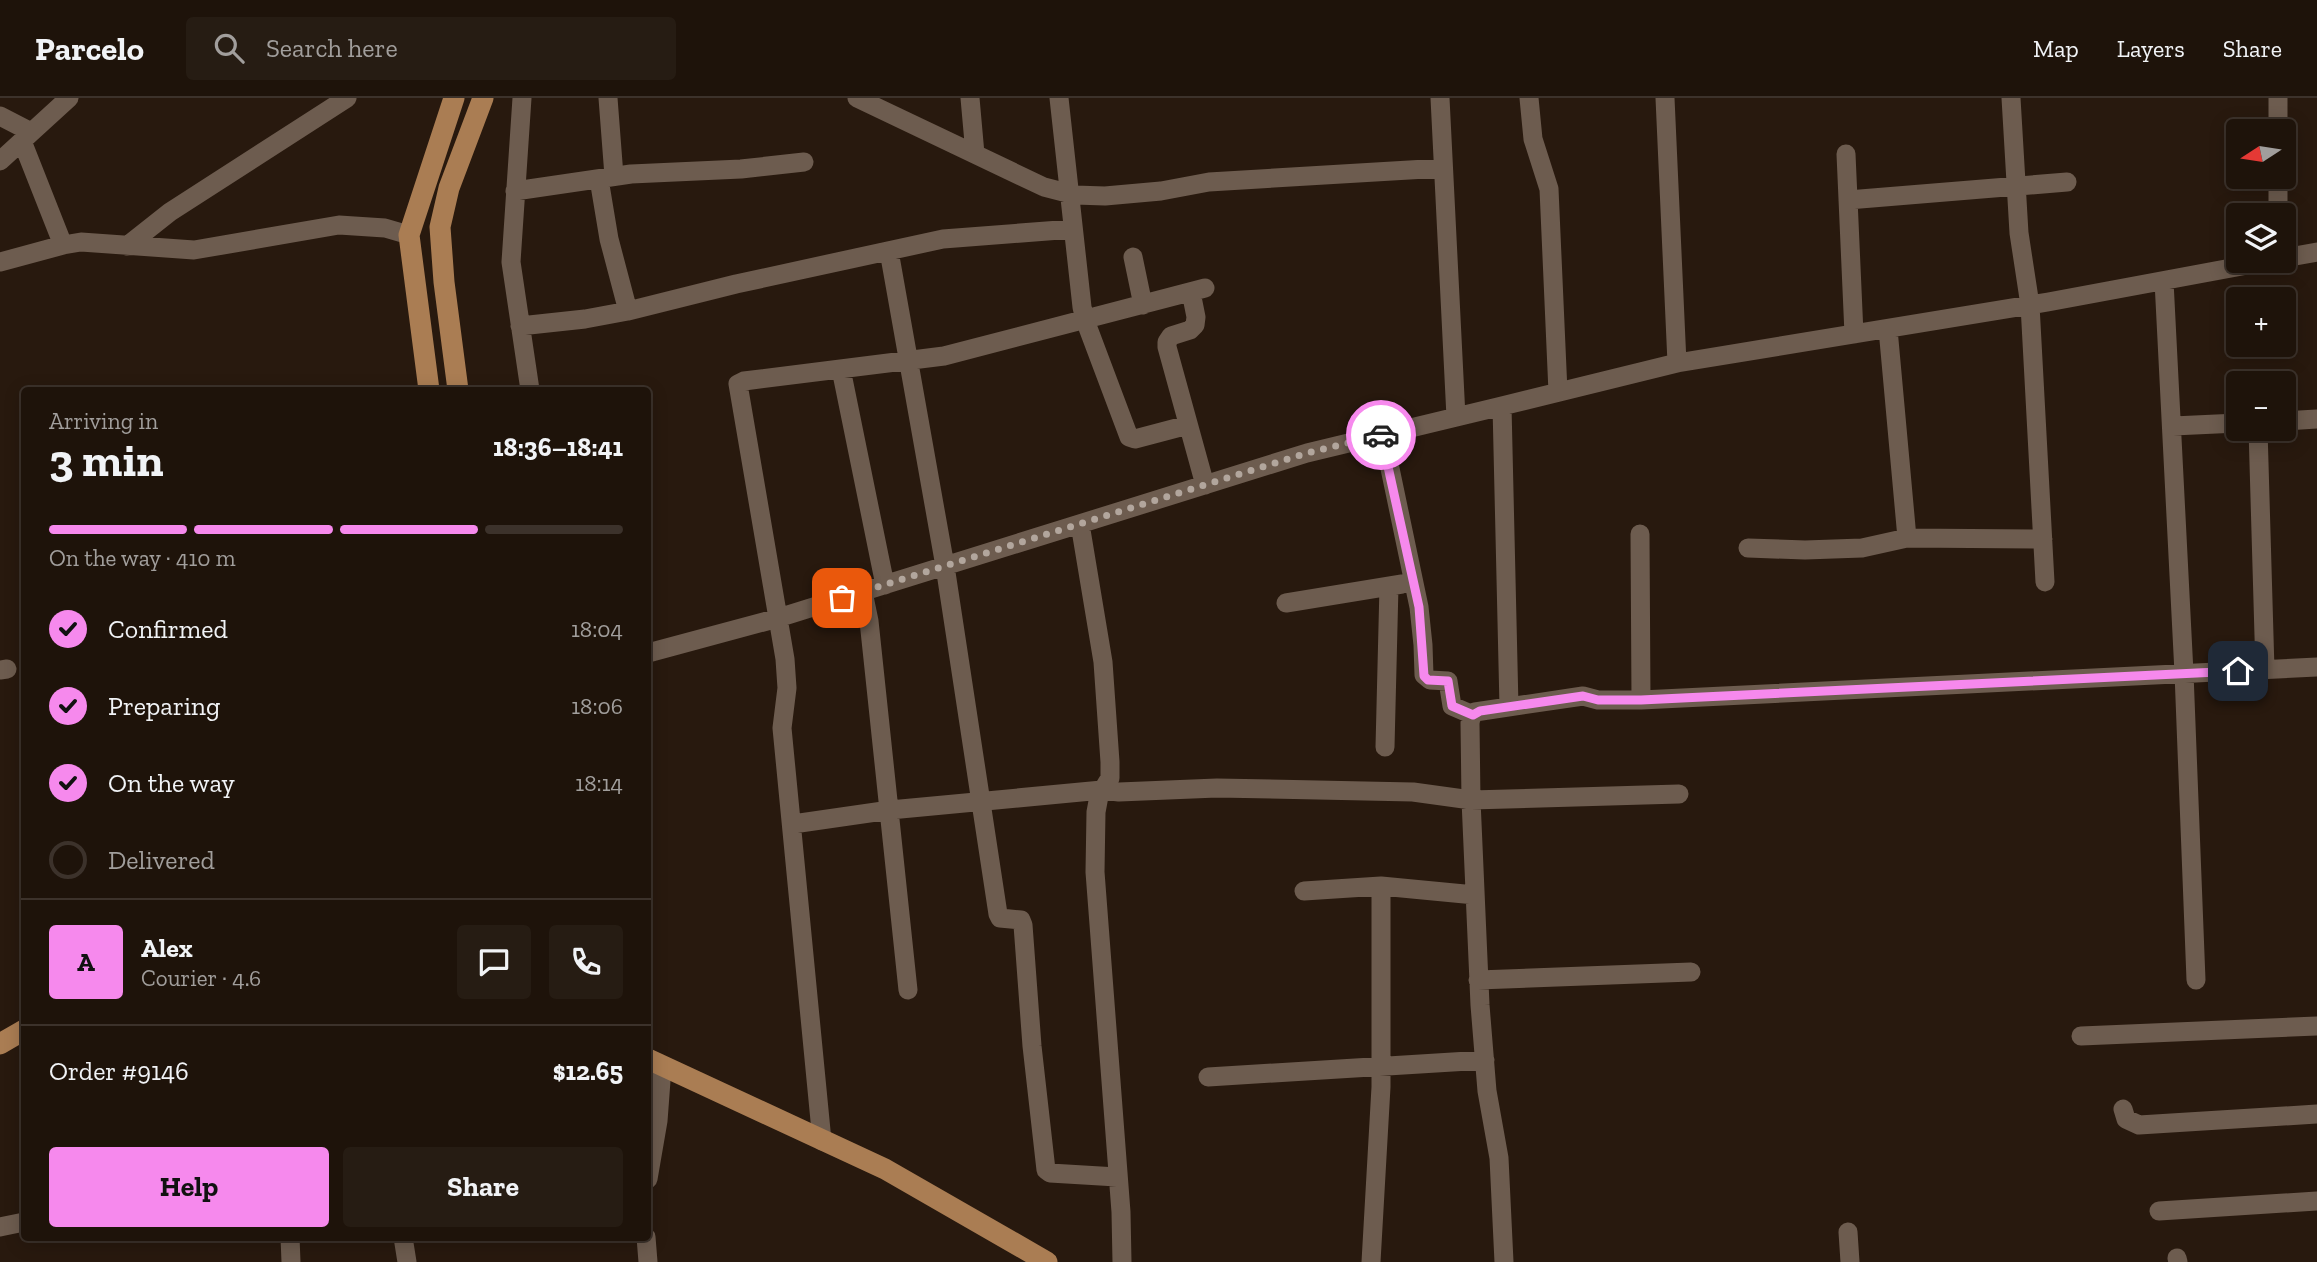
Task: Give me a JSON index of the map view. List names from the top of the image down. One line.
{"north":"left","page":{"header":"Parcelo","search":"Search here","nav":["Map","Layers","Share"],"map_buttons":["+","−"],"heading":["3 min","Arriving in","18:36–18:41"],"panel":["Alex","Courier · 4.6","Order #9146","$12.65"],"bar":"On the way · 410 m","list":[["Confirmed","18:04"],["Preparing","18:06"],["On the way","18:14"],"Delivered"],"round":"A","buttons":["Help","Share"]}}
